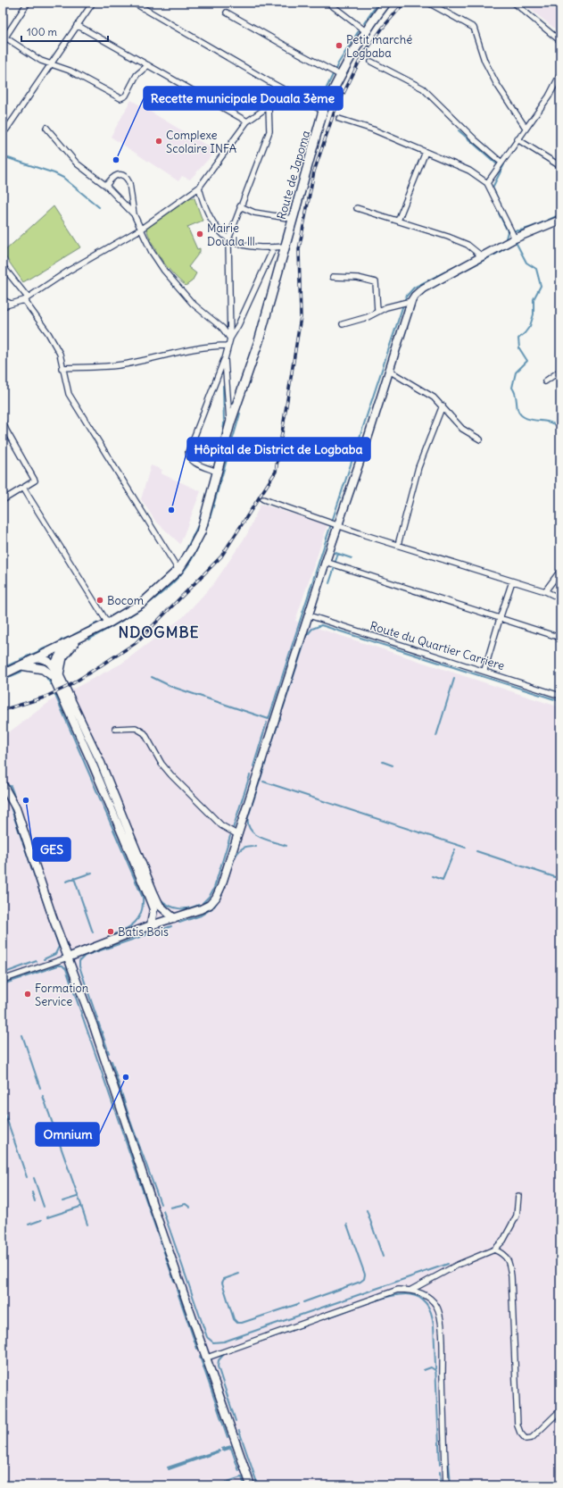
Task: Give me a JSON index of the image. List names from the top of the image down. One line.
{"streets":{"main road":["Route de Japoma"],"street":["Route du Quartier Carriere"]},"districts":["NDOGMBE"],"places":["Petit marché Logbaba","Complexe Scolaire INFA","Recette municipale Douala 3ème","Mairie Douala lll","Hôpital de District de Logbaba","Bocom","GES","Batis Bois","Formation Service","Omnium"],"scale_bar":"100 m"}
